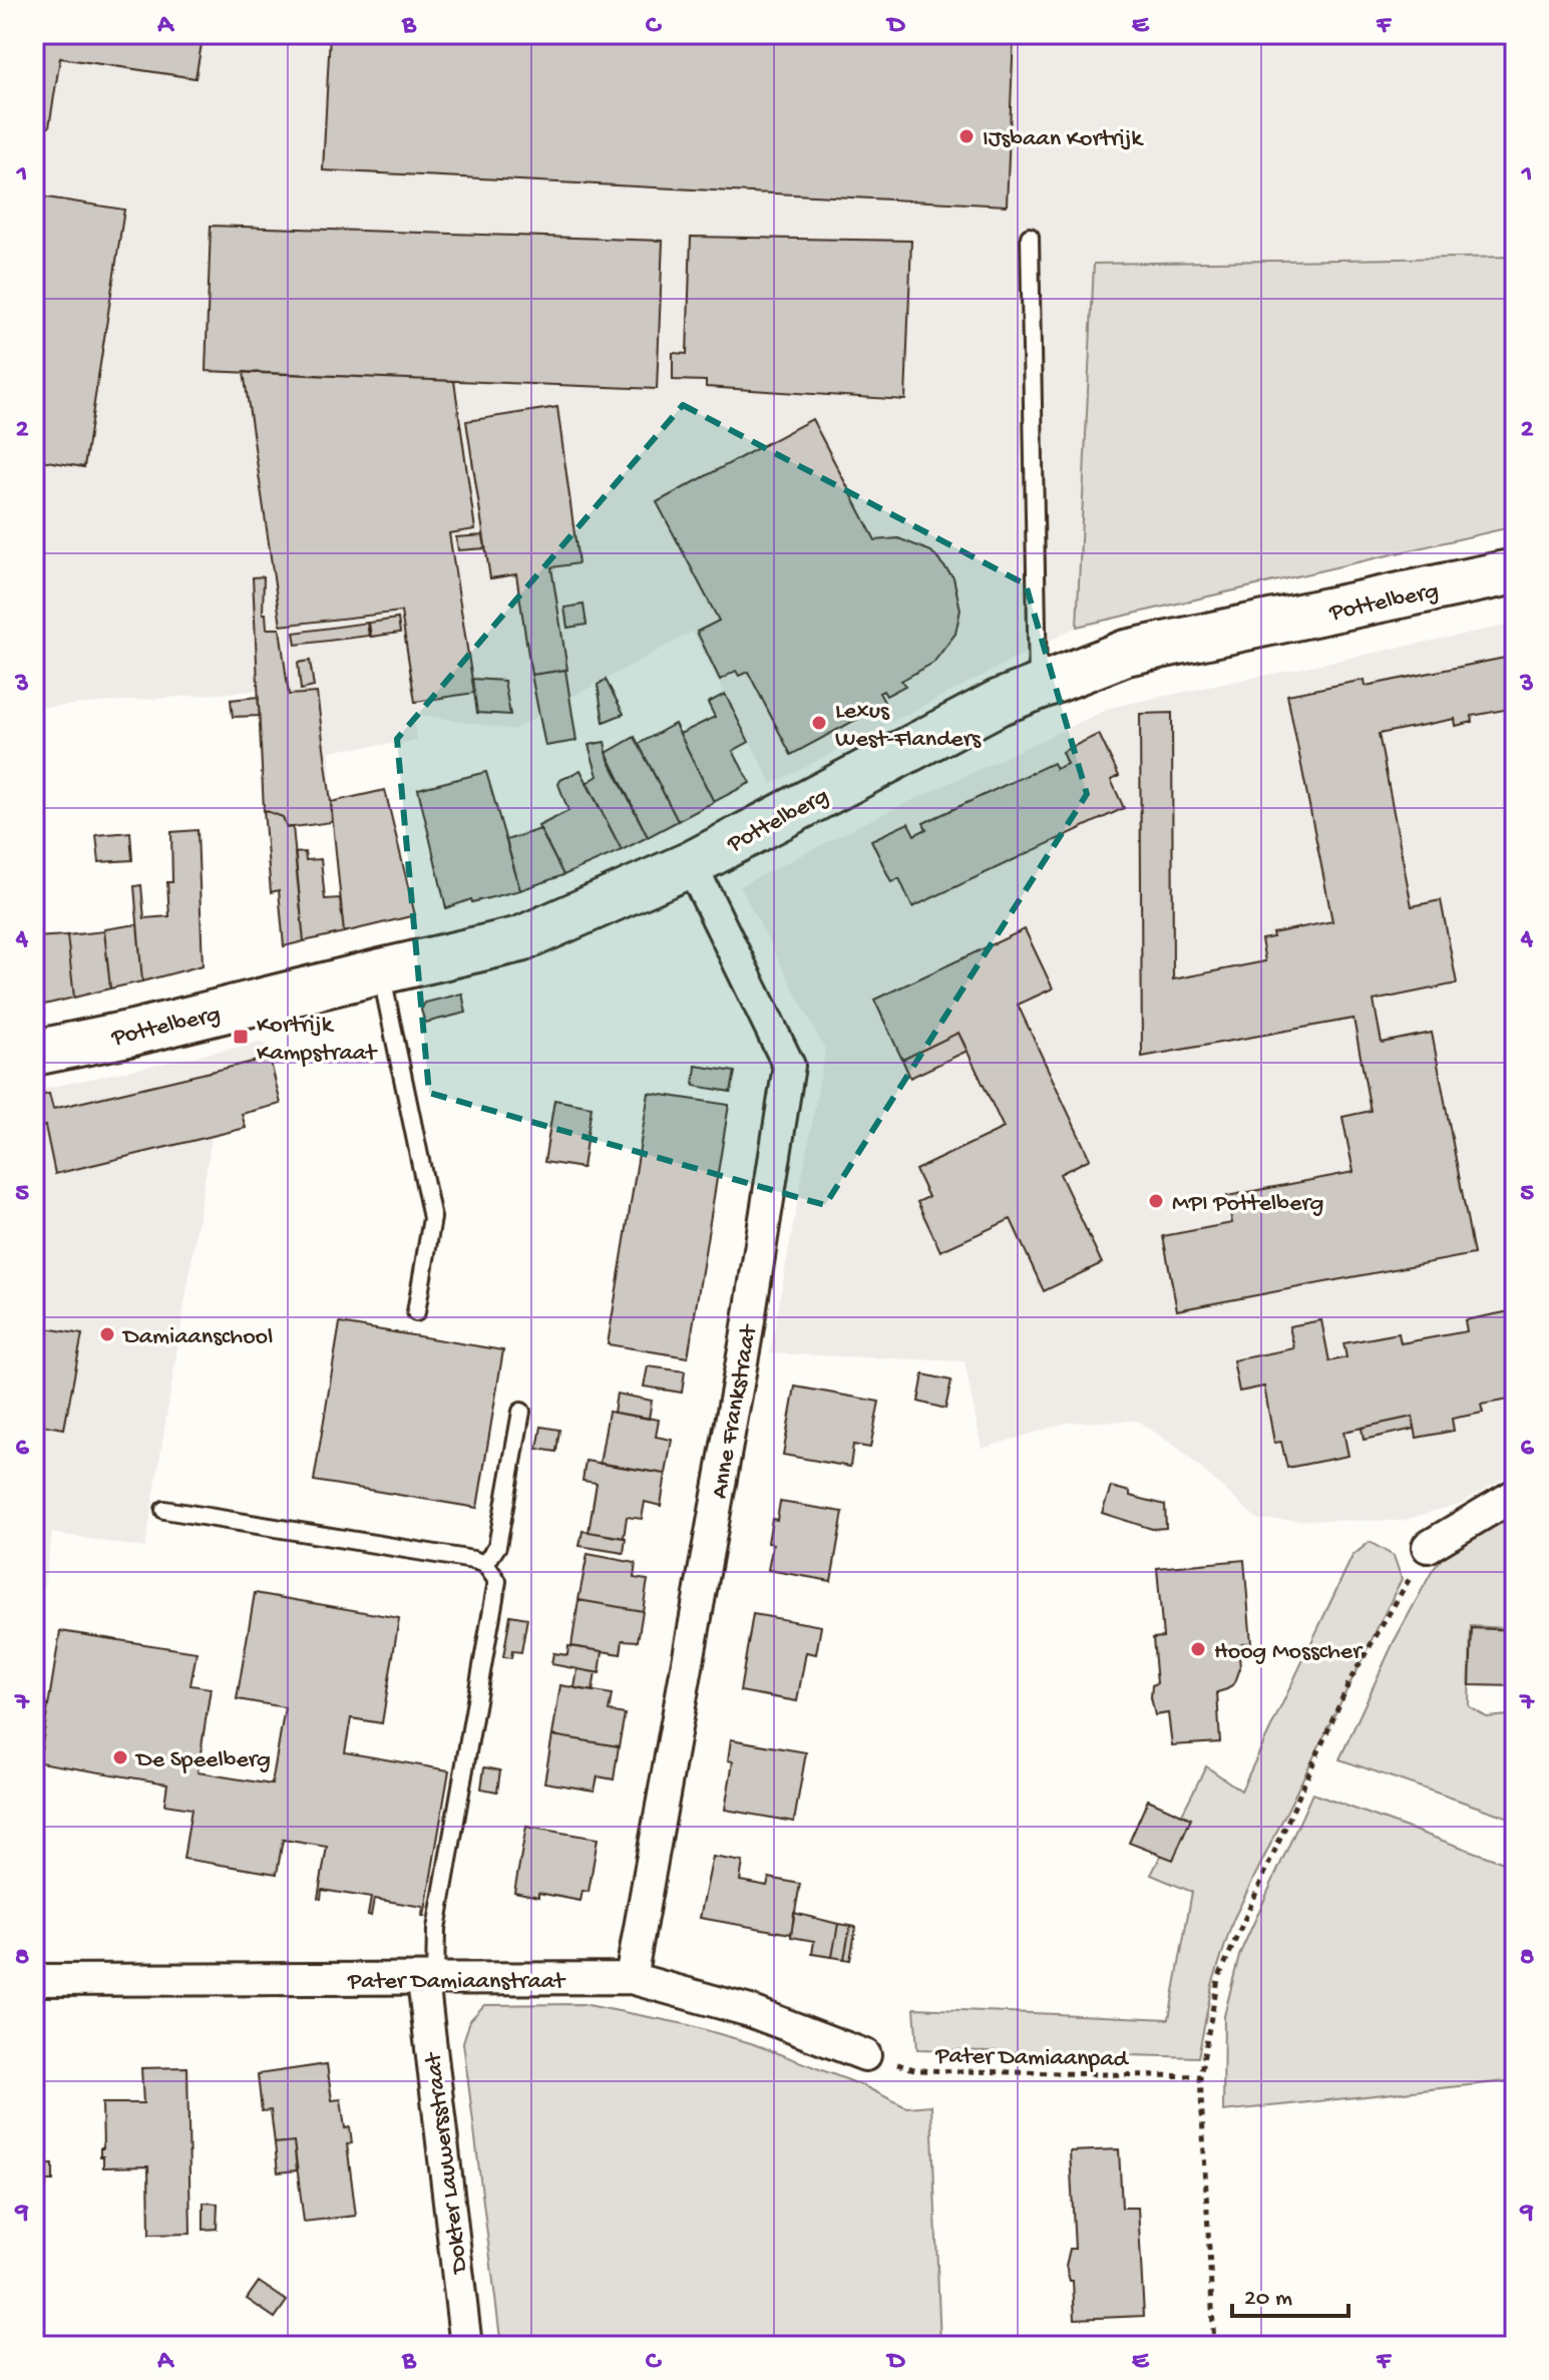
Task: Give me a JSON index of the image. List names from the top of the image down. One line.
{"streets":{"main road":["Pottelberg"],"street":["Anne Frankstraat","Pater Damiaanstraat","Dokter Lauwersstraat"],"path":["Pater Damiaanpad"]},"crossings":[["Pottelberg","Anne Frankstraat"],["Anne Frankstraat","Pater Damiaanstraat"],["Pater Damiaanstraat","Pater Damiaanpad"],["Pater Damiaanstraat","Dokter Lauwersstraat"]],"places":{"other":["IJsbaan Kortrijk","Lexus West-Flanders","MPI Pottelberg","Damiaanschool","Hoog Mosscher","De Speelberg"],"transit":["Kortrijk Kampstraat"]},"scale_bar":"20 m","grid":{"columns":["A","B","C","D","E","F"],"rows":["1","2","3","4","5","6","7","8","9"]}}
